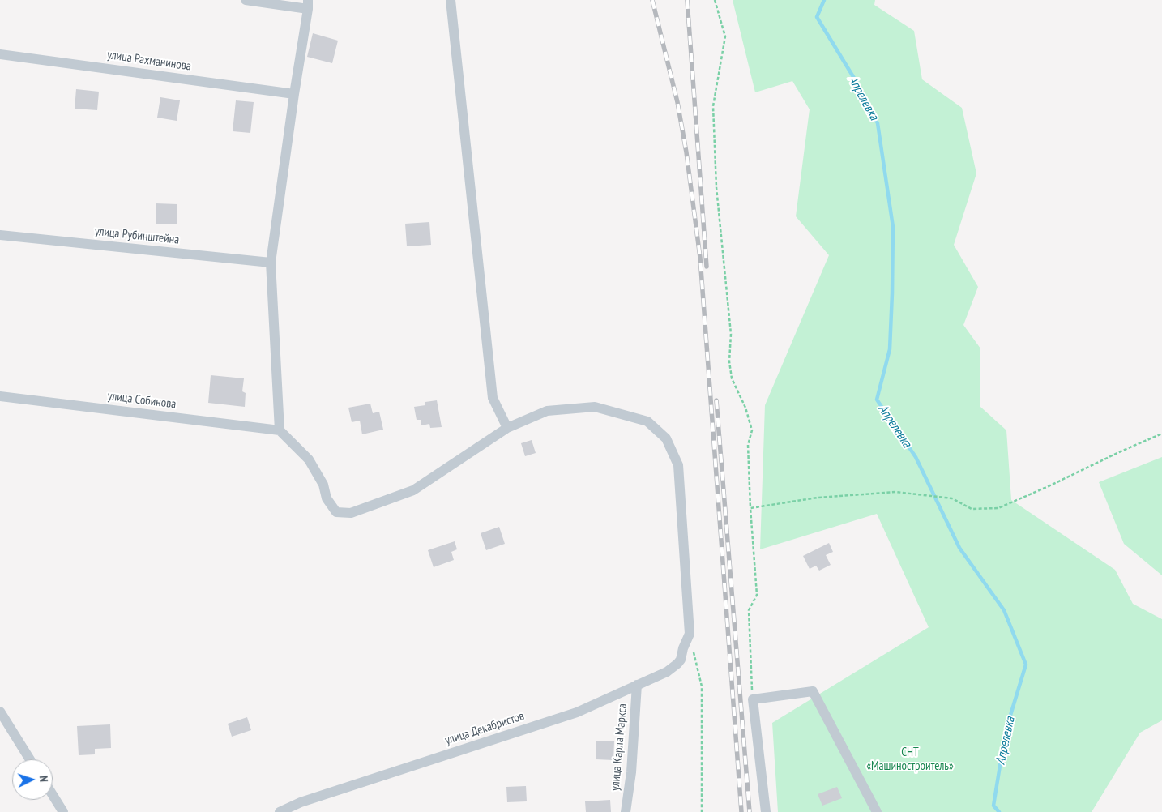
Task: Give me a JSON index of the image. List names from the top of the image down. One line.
{"streets":{"street":["улица Рахманинова","улица Рубинштейна","улица Собинова","улица Декабристов","улица Карла Маркса"]},"crossings":[["улица Декабристов","улица Карла Маркса"]],"water":["Апрелевка"],"parks":["СНТ «Машиностроитель»"],"north":"right"}
